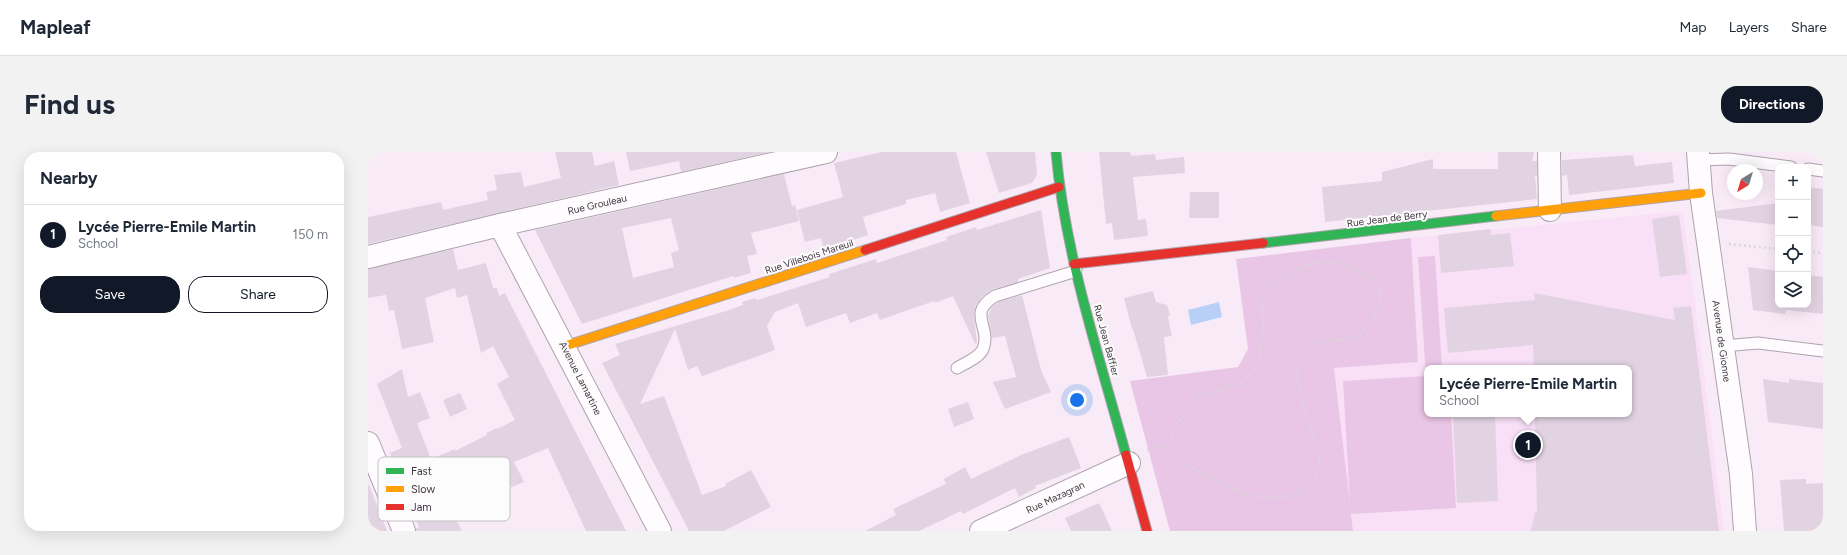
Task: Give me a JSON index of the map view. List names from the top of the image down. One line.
{"streets":{"street":["Rue Grouleau","Rue Jean de Berry","Rue Villebois Mareuil","Rue Jean Baffier","Avenue de Gionne","Avenue Lamartine","Rue Mazagran"]},"crossings":[["Rue Grouleau","Avenue Lamartine"],["Rue Jean de Berry","Rue Jean Baffier"],["Rue Jean de Berry","Avenue de Gionne"],["Rue Villebois Mareuil","Rue Jean Baffier"],["Rue Villebois Mareuil","Avenue Lamartine"],["Rue Jean Baffier","Rue Mazagran"]],"legend":["Fast","Slow","Jam"],"north":"bottom left","page":{"header":"Mapleaf","nav":["Map","Layers","Share"],"buttons":["Directions",["Save","Share"]],"title":"Find us","heading":"Nearby","map_buttons":["+","−"],"list":[{"mark":"1","name":"Lycée Pierre-Emile Martin","note":"School","value":"150 m"}],"popup":["Lycée Pierre-Emile Martin","School"],"pins":"1"}}
